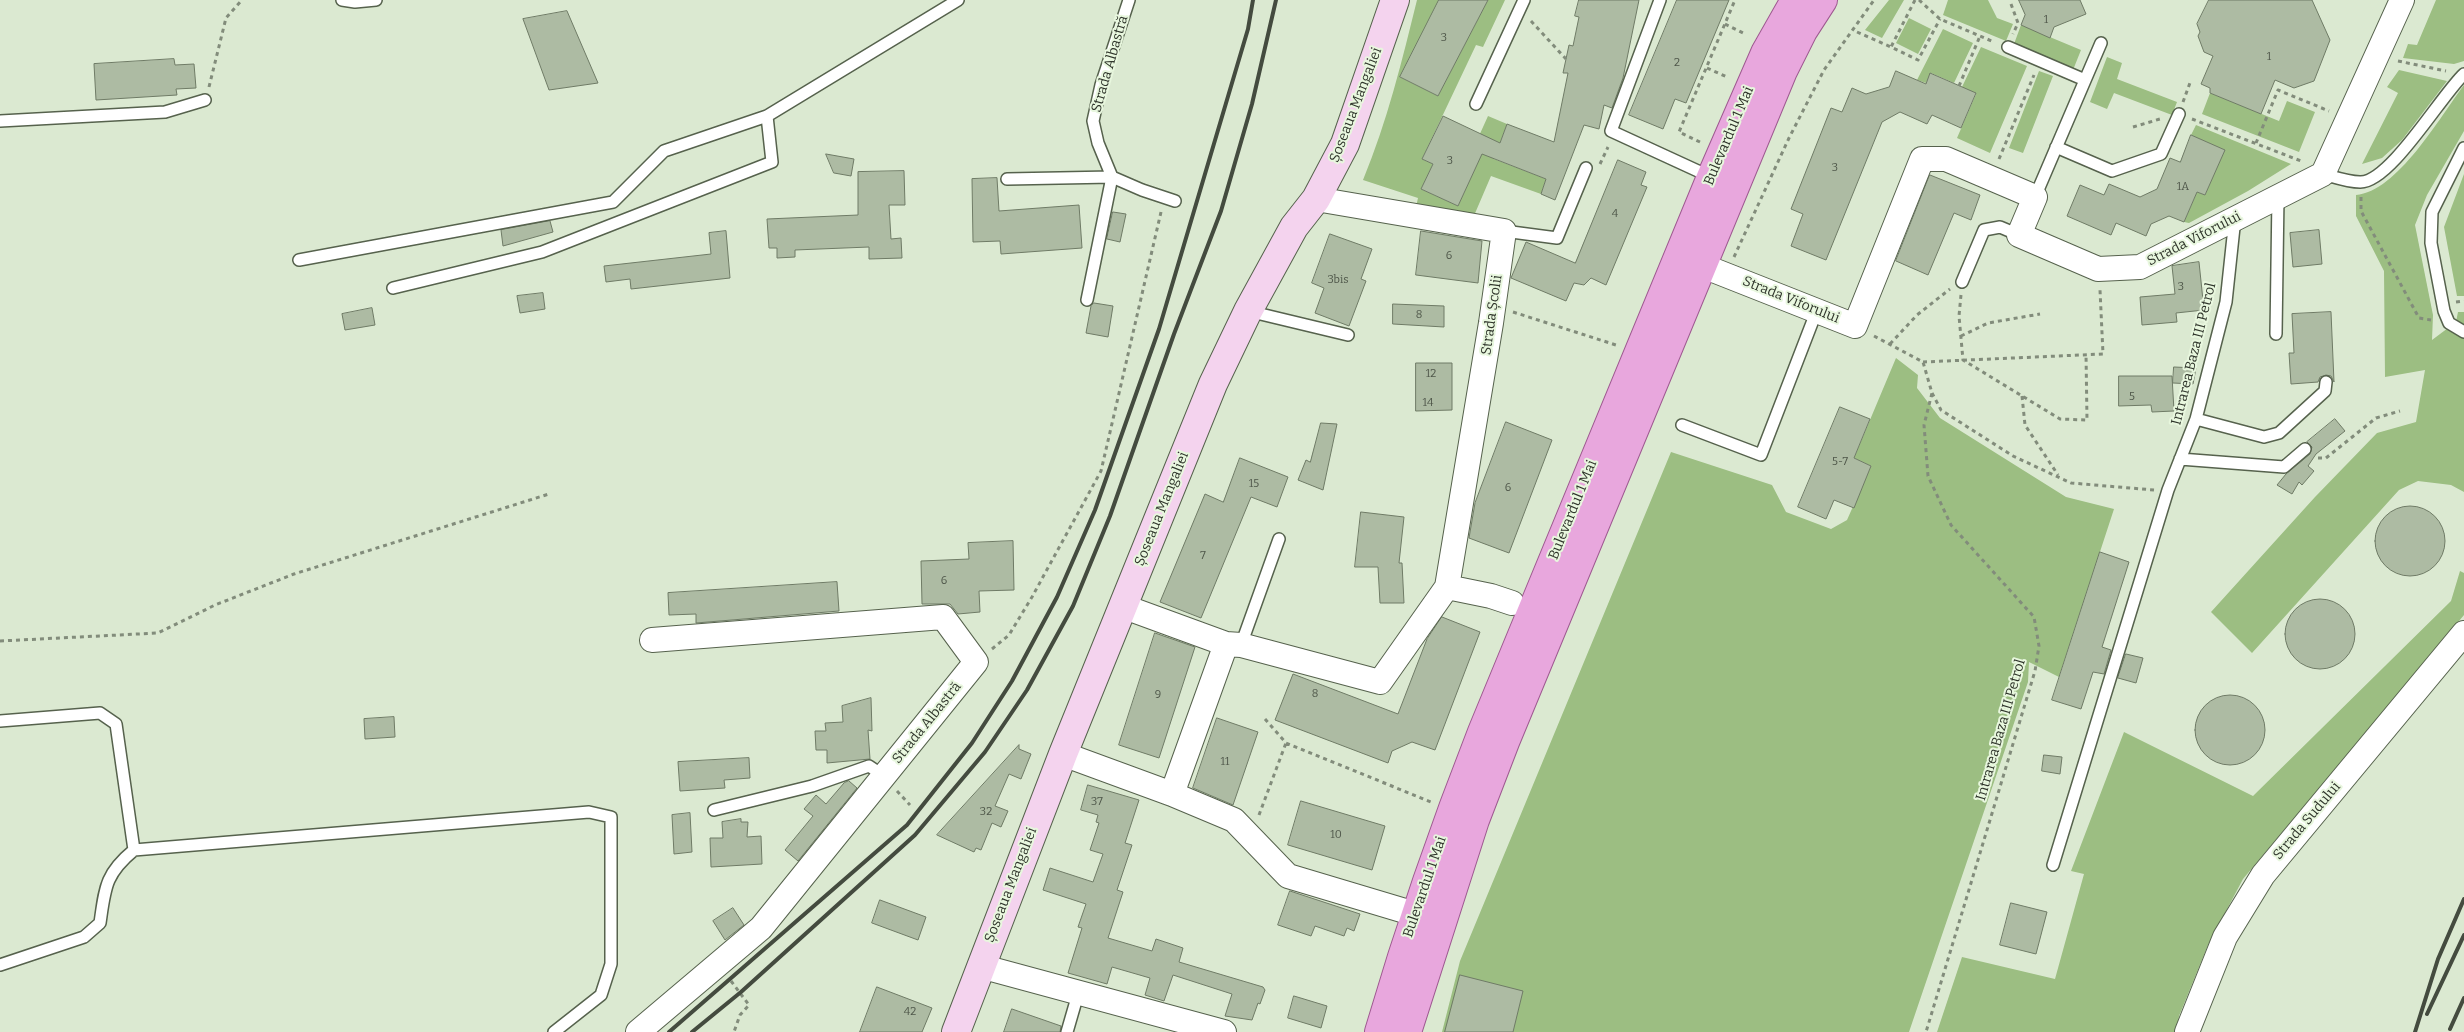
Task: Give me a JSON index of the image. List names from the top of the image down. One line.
{"streets":{"main road":["Bulevardul 1 Mai"],"street":["Strada Albastră","Șoseaua Mangaliei","Strada Viforului","Strada Școlii","Strada Sudului"],"lane":["Intrarea Baza III Petrol"]},"crossings":[["Bulevardul 1 Mai","Strada Viforului"],["Strada Viforului","Intrarea Baza III Petrol"]],"house_numbers":["1","3","1","2","3","3","1A","4","6","3bis","3","8","12","5","14","5-7","15","6","7","6","8","9","11","37","32","10","42"]}
